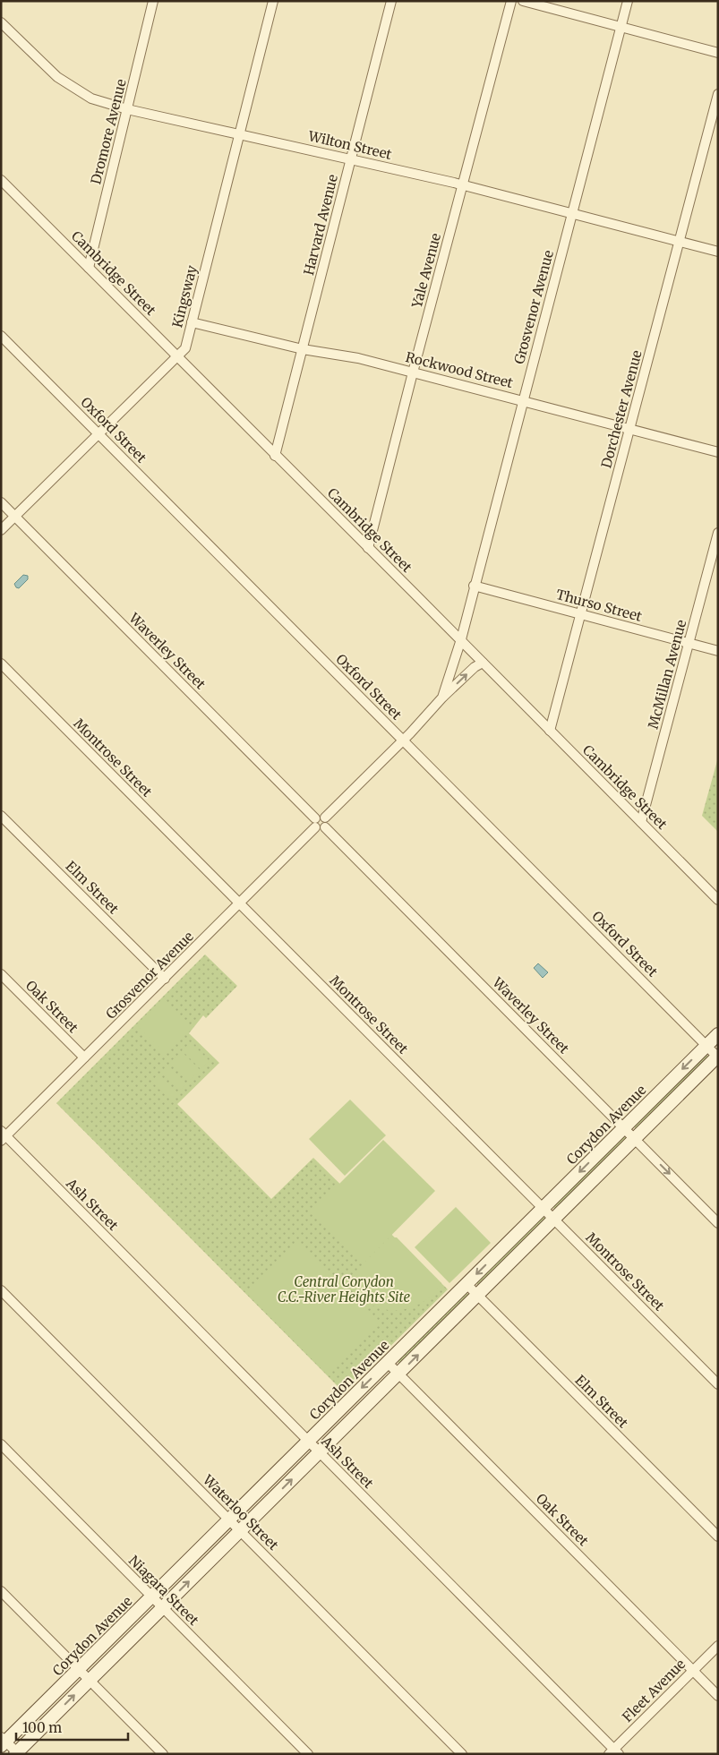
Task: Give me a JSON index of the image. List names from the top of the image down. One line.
{"streets":{"main road":["Corydon Avenue"],"street":["Dromore Avenue","Wilton Street","Harvard Avenue","Yale Avenue","Cambridge Street","Kingsway","Grosvenor Avenue","Rockwood Street","Dorchester Avenue","Oxford Street","Thurso Street","Waverley Street","McMillan Avenue","Montrose Street","Elm Street","Oak Street","Ash Street","Waterloo Street","Niagara Street","Fleet Avenue"]},"crossings":[["Dromore Avenue","Wilton Street"],["Dromore Avenue","Cambridge Street"],["Wilton Street","Harvard Avenue"],["Wilton Street","Yale Avenue"],["Wilton Street","Kingsway"],["Wilton Street","Grosvenor Avenue"],["Wilton Street","Dorchester Avenue"],["Harvard Avenue","Cambridge Street"],["Harvard Avenue","Rockwood Street"],["Yale Avenue","Cambridge Street"],["Yale Avenue","Rockwood Street"],["Cambridge Street","Kingsway"],["Cambridge Street","Grosvenor Avenue"],["Cambridge Street","Dorchester Avenue"],["Cambridge Street","McMillan Avenue"],["Kingsway","Rockwood Street"],["Kingsway","Oxford Street"],["Kingsway","Waverley Street"],["Grosvenor Avenue","Rockwood Street"],["Grosvenor Avenue","Oxford Street"],["Grosvenor Avenue","Thurso Street"],["Grosvenor Avenue","Waverley Street"],["Grosvenor Avenue","Montrose Street"],["Grosvenor Avenue","Elm Street"],["Grosvenor Avenue","Oak Street"],["Grosvenor Avenue","Ash Street"],["Rockwood Street","Dorchester Avenue"],["Dorchester Avenue","Thurso Street"],["Oxford Street","Corydon Avenue"],["Thurso Street","McMillan Avenue"],["Waverley Street","Corydon Avenue"],["Montrose Street","Corydon Avenue"],["Elm Street","Corydon Avenue"],["Oak Street","Corydon Avenue"],["Oak Street","Fleet Avenue"],["Corydon Avenue","Ash Street"],["Corydon Avenue","Waterloo Street"],["Corydon Avenue","Niagara Street"],["Ash Street","Fleet Avenue"]],"parks":["Central Corydon C.C.-River Heights Site"],"scale_bar":"100 m"}
